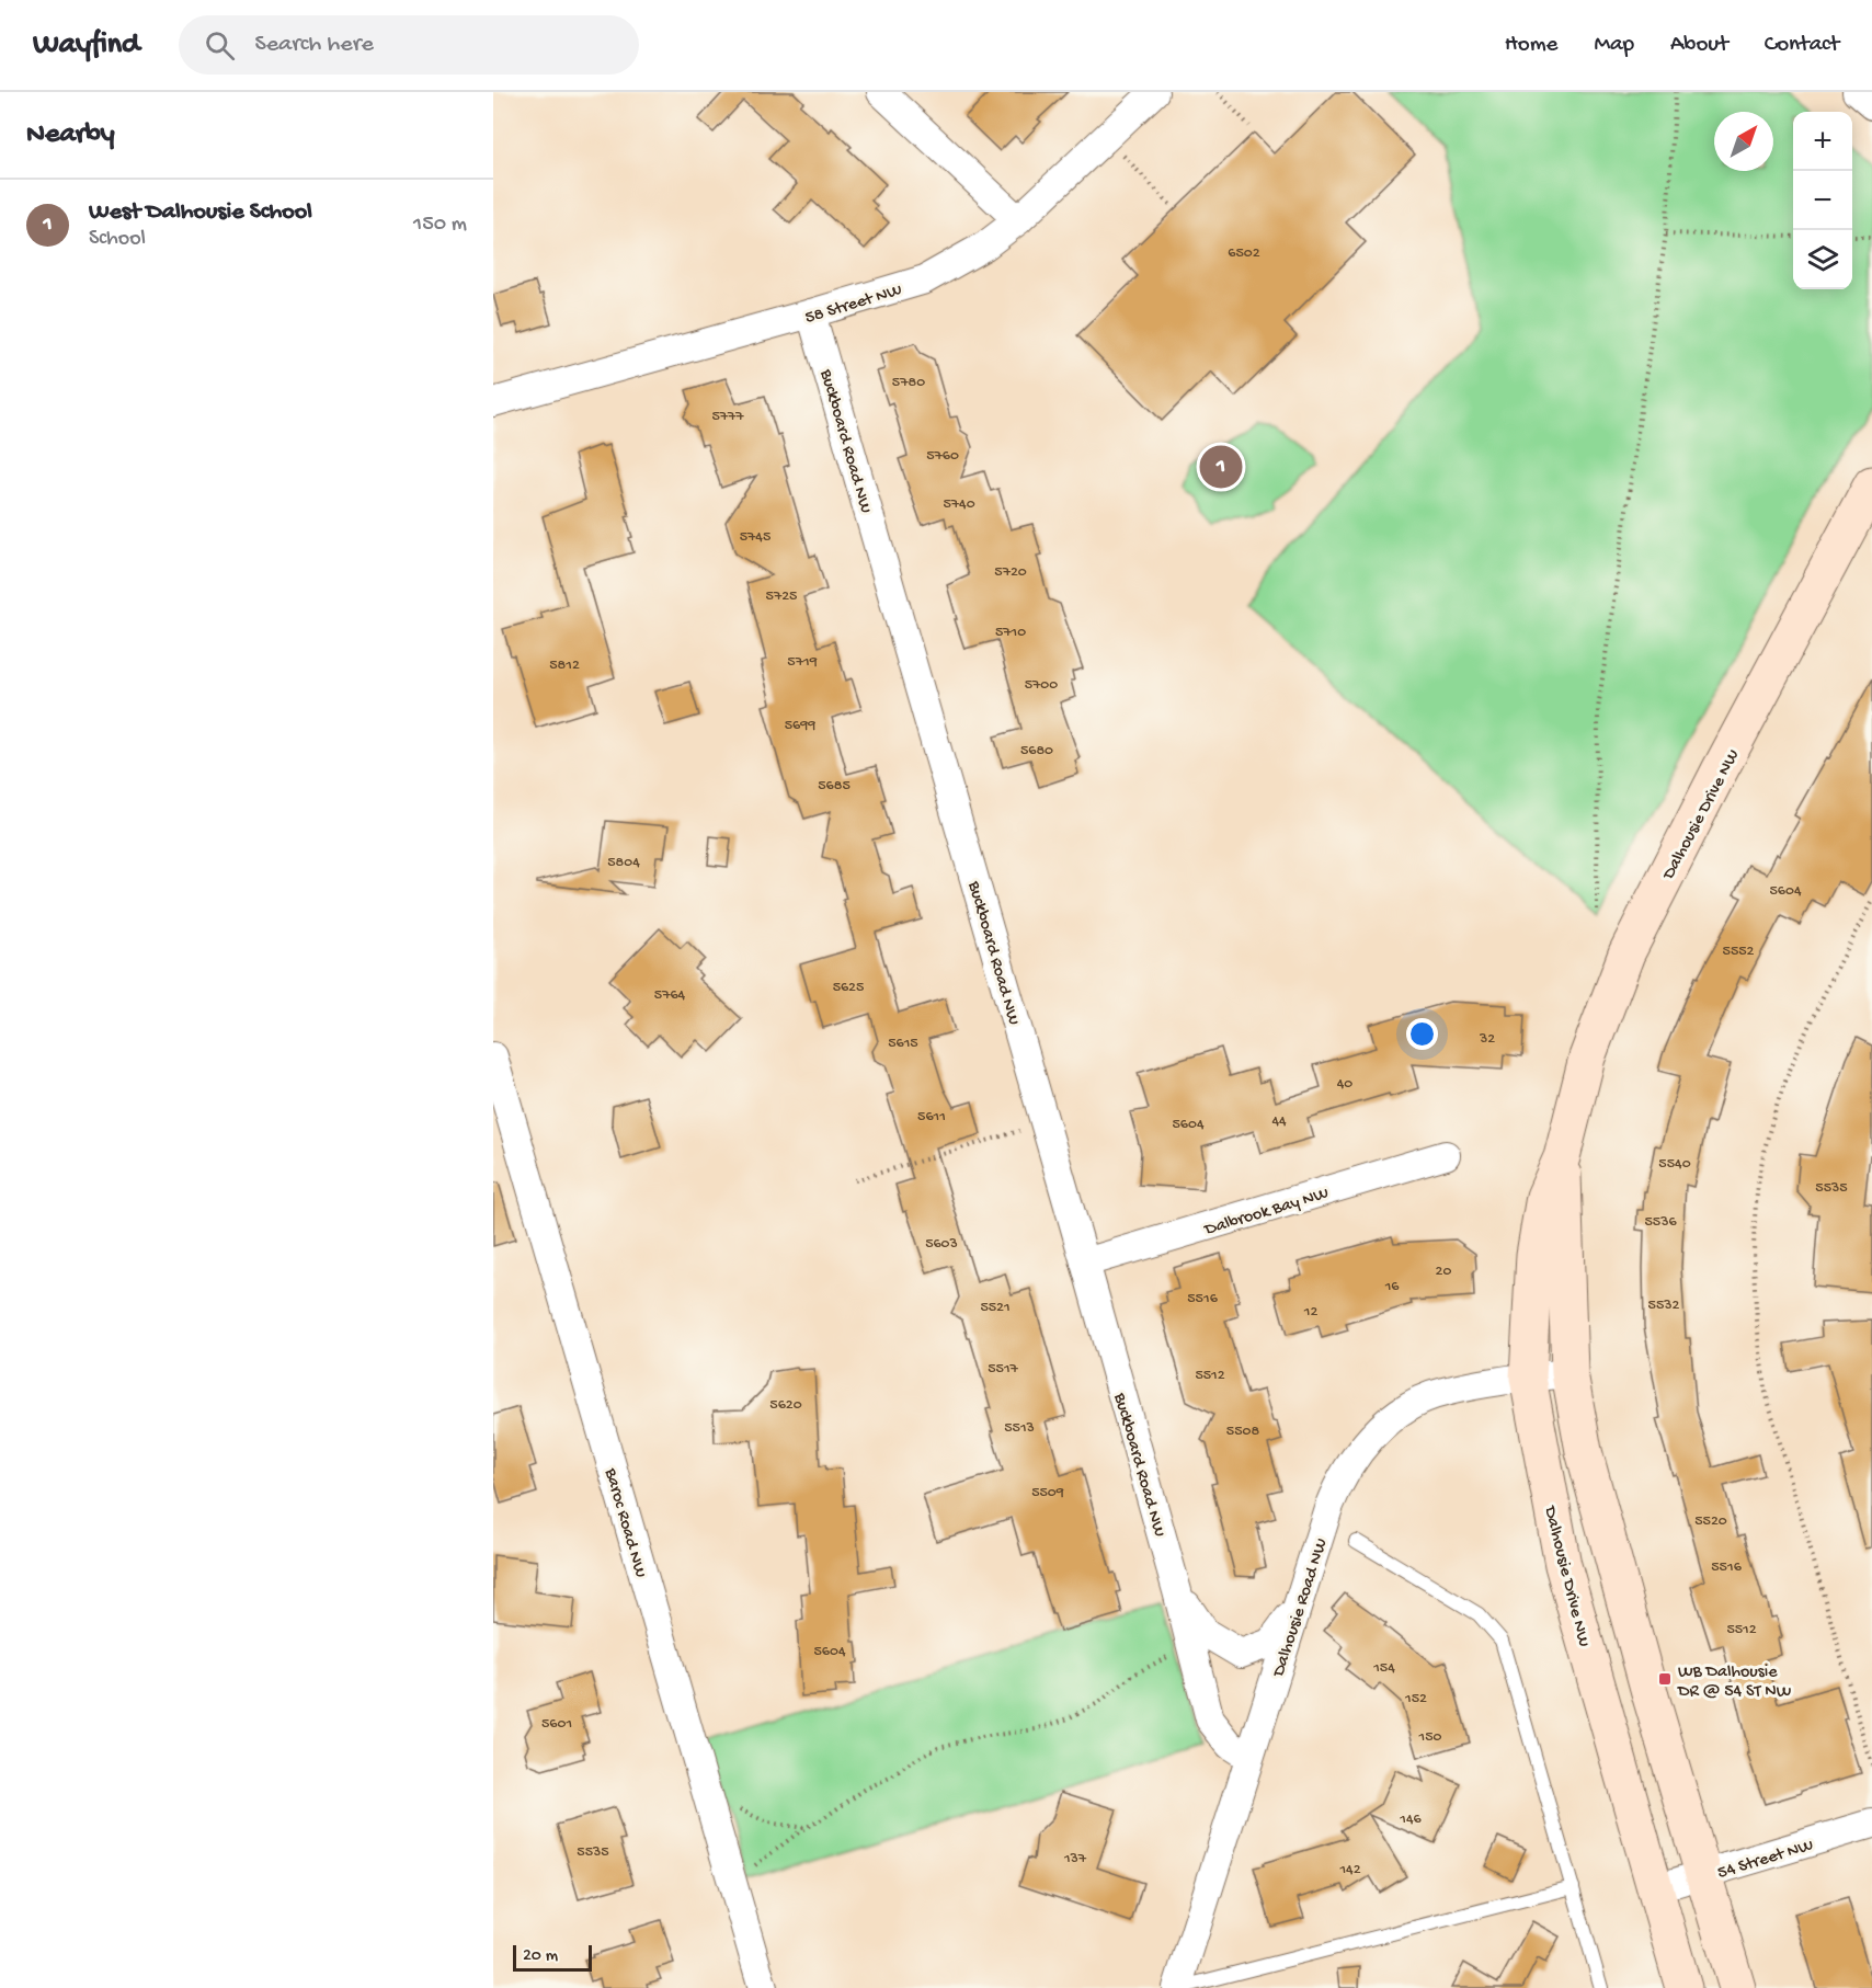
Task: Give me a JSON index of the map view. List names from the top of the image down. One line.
{"streets":{"street":["58 Street NW","Buckboard Road NW","Dalhousie Drive NW","Dalbrook Bay NW","Baroc Road NW","Dalhousie Road NW","54 Street NW"]},"crossings":[["58 Street NW","Buckboard Road NW"],["Buckboard Road NW","Dalbrook Bay NW"],["Buckboard Road NW","Dalhousie Road NW"],["Dalhousie Drive NW","Dalhousie Road NW"],["Dalhousie Drive NW","54 Street NW"]],"places":{"transit":["WB Dalhousie DR @ 54 ST NW"]},"house_numbers":["6502","5780","5777","5760","5740","5745","5720","5725","5710","5719","5812","5700","5699","5680","5685","5804","5604","5552","5625","5764","32","5615","40","5611","44","5604","5540","5535","5536","5603","20","16","5516","5532","5521","12","5517","5512","5620","5513","5508","5509","5520","5516","5512","5604","154","152","5601","150","146","5535","137","142"],"scale_bar":"20 m","north":"top right","page":{"header":"Wayfind","search":"Search here","nav":["Home","Map","About","Contact"],"heading":"Nearby","map_buttons":["+","−"],"list":[{"mark":"1","name":"West Dalhousie School","note":"School","value":"150 m"}],"pins":"1","scale":"20 m"}}
